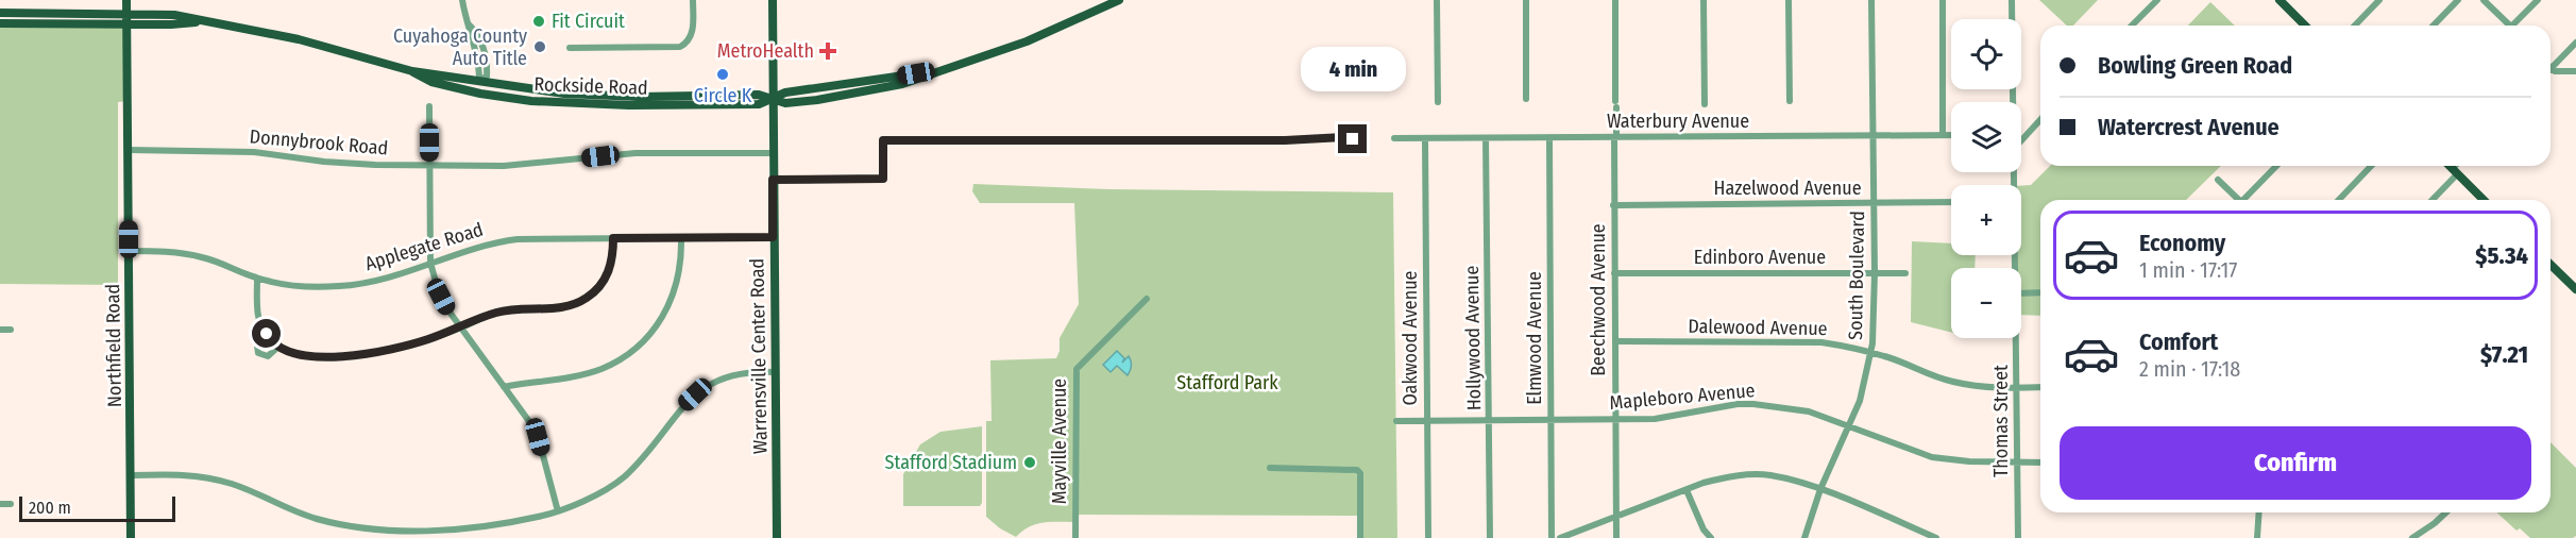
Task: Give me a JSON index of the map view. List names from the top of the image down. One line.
{"streets":{"main road":["Rockside Road","Northfield Road","Warrensville Center Road"],"street":["Waterbury Avenue","Donnybrook Road","Hazelwood Avenue","Applegate Road","Edinboro Avenue","South Boulevard","Beechwood Avenue","Dalewood Avenue","Oakwood Avenue","Hollywood Avenue","Elmwood Avenue","Mapleboro Avenue","Thomas Street","Mayville Avenue"]},"crossings":[["Rockside Road","Northfield Road"],["Rockside Road","Warrensville Center Road"],["Waterbury Avenue","South Boulevard"],["Waterbury Avenue","Beechwood Avenue"],["Waterbury Avenue","Oakwood Avenue"],["Waterbury Avenue","Hollywood Avenue"],["Waterbury Avenue","Elmwood Avenue"],["Donnybrook Road","Northfield Road"],["Donnybrook Road","Warrensville Center Road"],["Hazelwood Avenue","South Boulevard"],["Hazelwood Avenue","Beechwood Avenue"],["Applegate Road","Northfield Road"],["Applegate Road","Warrensville Center Road"],["Edinboro Avenue","South Boulevard"],["Edinboro Avenue","Beechwood Avenue"],["South Boulevard","Dalewood Avenue"],["South Boulevard","Mapleboro Avenue"],["Beechwood Avenue","Dalewood Avenue"],["Beechwood Avenue","Mapleboro Avenue"],["Dalewood Avenue","Thomas Street"],["Oakwood Avenue","Mapleboro Avenue"],["Hollywood Avenue","Mapleboro Avenue"],["Elmwood Avenue","Mapleboro Avenue"],["Mapleboro Avenue","Thomas Street"]],"parks":["Stafford Park"],"places":{"other":["Fit Circuit","Cuyahoga County Auto Title","Circle K","Stafford Stadium"],"health":["MetroHealth"]},"scale_bar":"200 m","page":{"map_buttons":["+","−"],"banner":["Bowling Green Road","Watercrest Avenue"],"bubble":"4 min","list":[{"name":"Economy","note":"1 min · 17:17","value":"$5.34"},{"name":"Comfort","note":"2 min · 17:18","value":"$7.21"}],"buttons":"Confirm","scale":"200 m"}}
